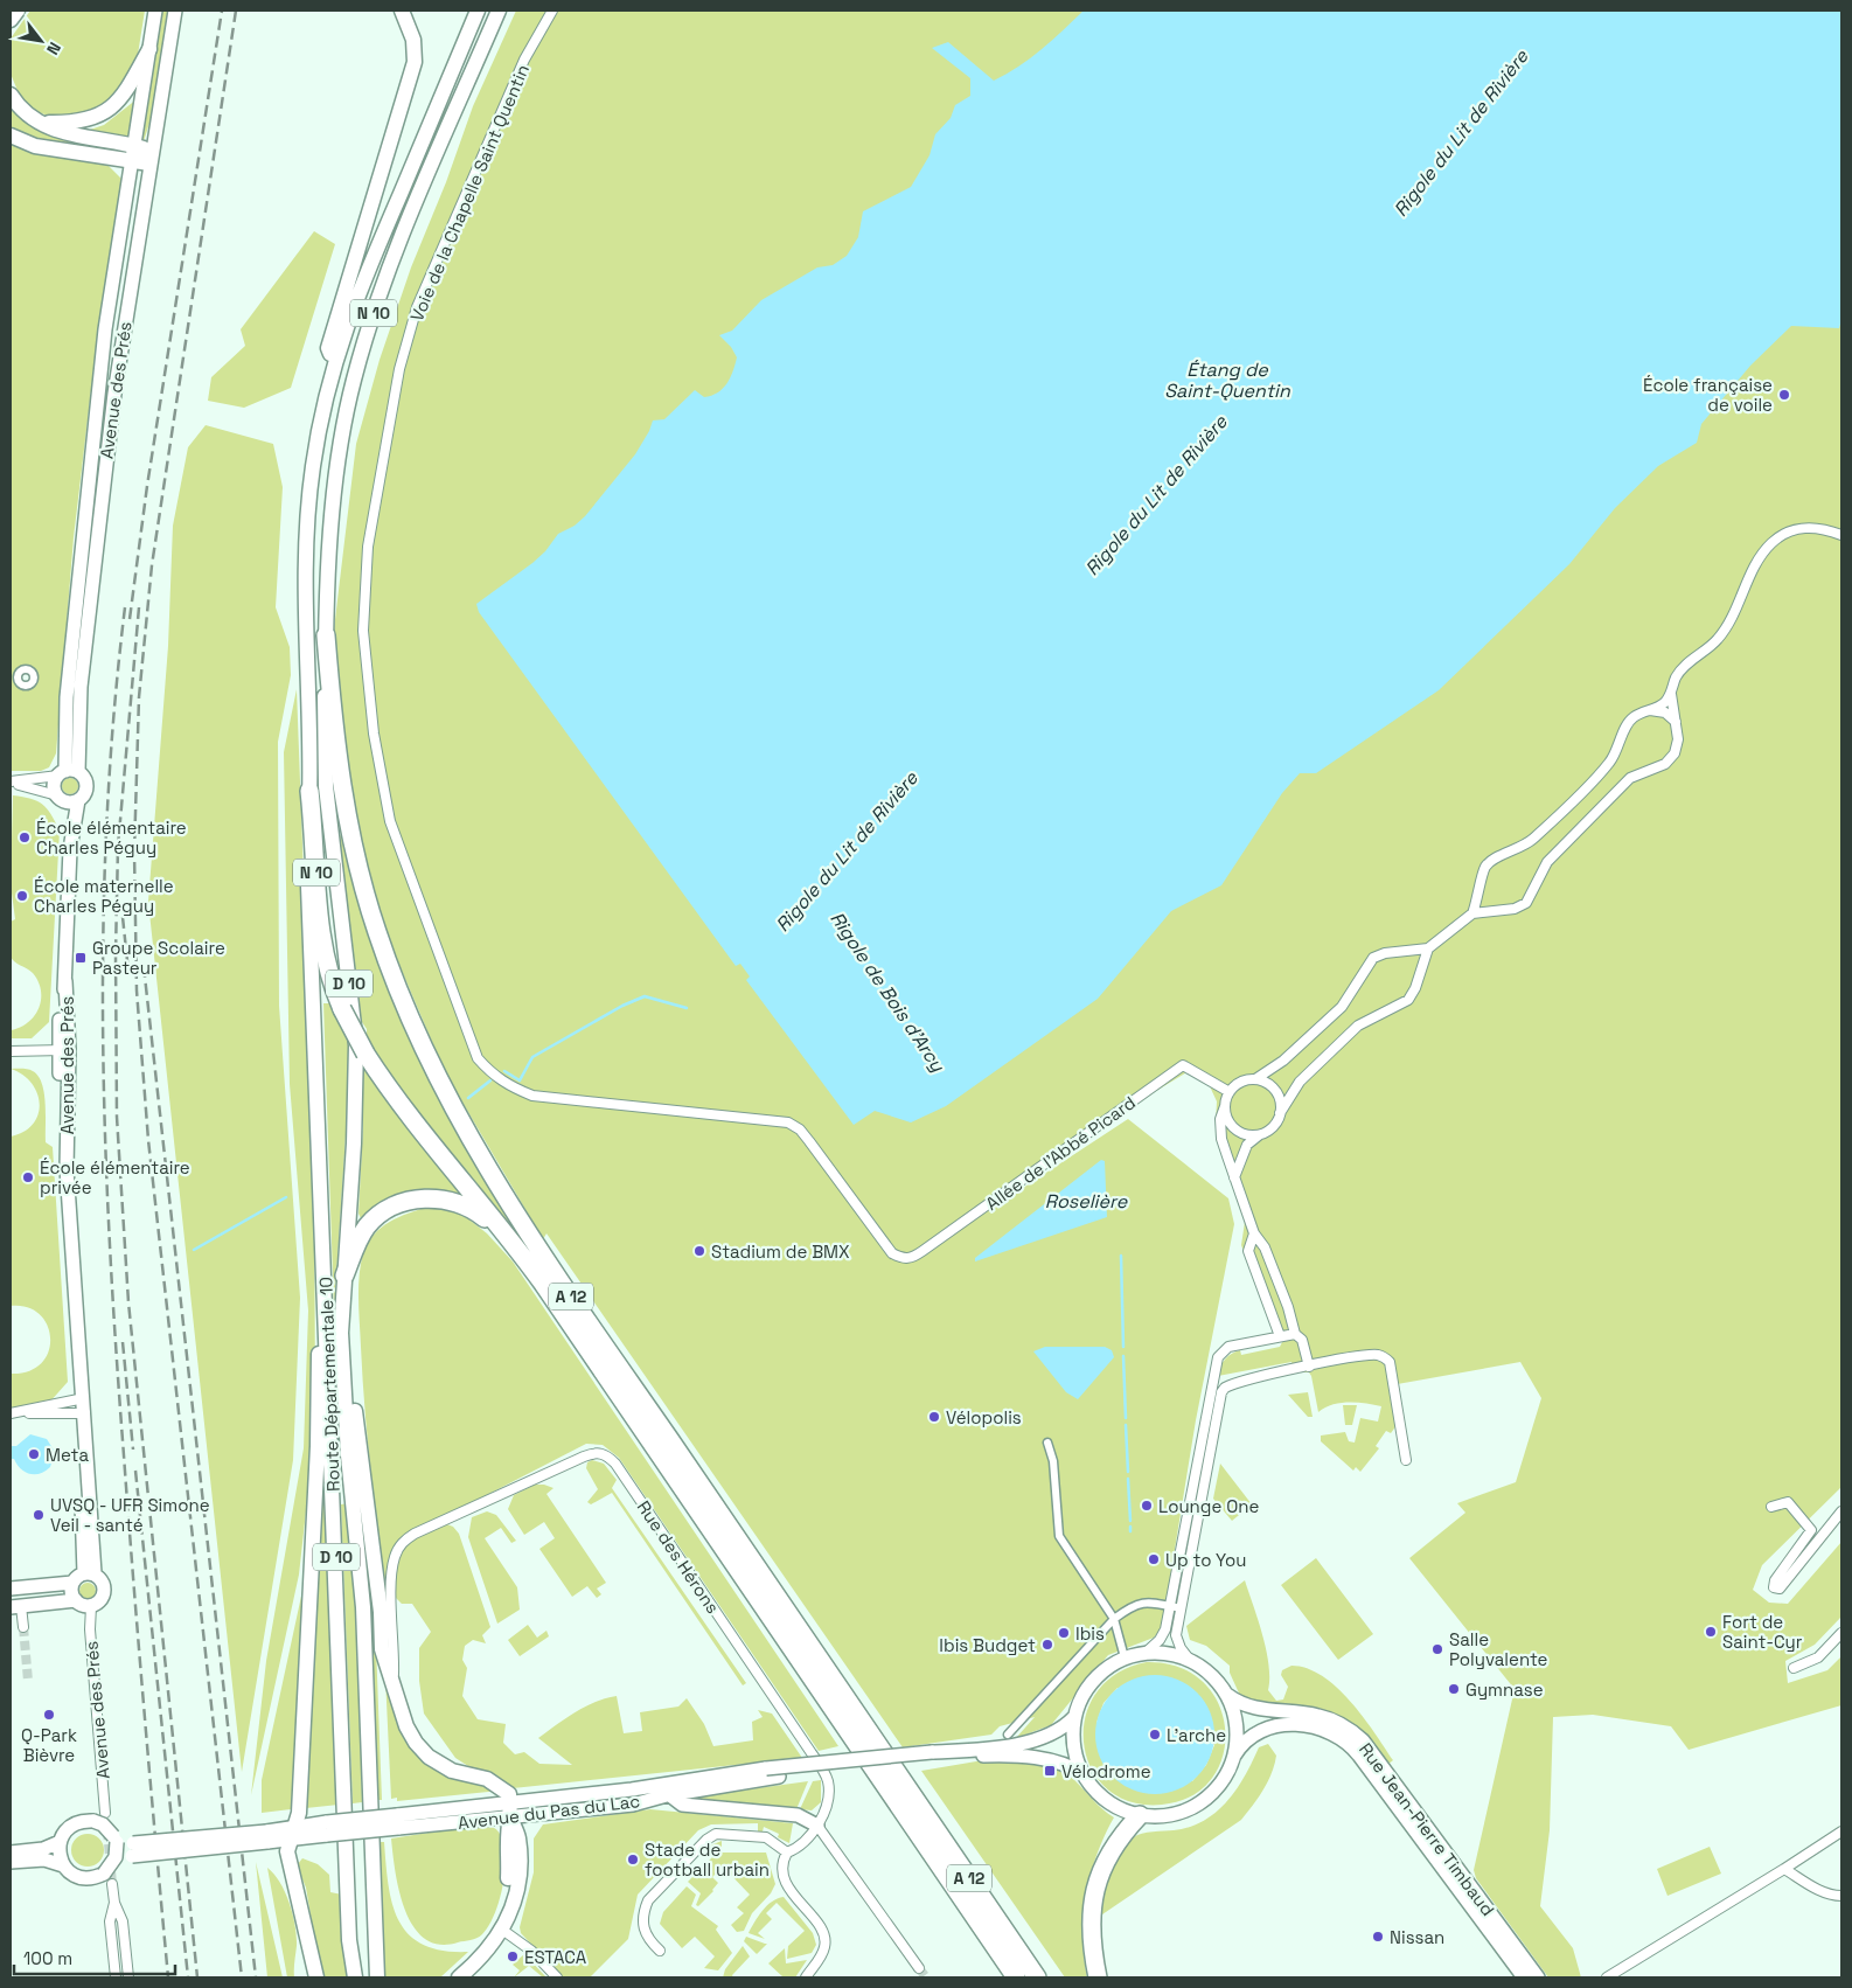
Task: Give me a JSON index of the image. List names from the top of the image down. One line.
{"streets":{"highway":["N 10","A 12"],"main road":["Avenue des Prés","D 10","Route Départementale 10","Avenue du Pas du Lac","Rue Jean-Pierre Timbaud"],"street":["Voie de la Chapelle Saint Quentin","Allée de l'Abbé Picard","Rue des Hérons"]},"crossings":[["Voie de la Chapelle Saint Quentin","Allée de l'Abbé Picard"],["N 10","D 10"],["N 10","A 12"],["N 10","Route Départementale 10"],["D 10","Route Départementale 10"],["D 10","Rue des Hérons"],["D 10","Avenue du Pas du Lac"],["Avenue du Pas du Lac","Rue Jean-Pierre Timbaud"]],"water":["Rigole du Lit de Rivière","Étang de Saint-Quentin","Rigole de Bois d'Arcy","Roselière"],"places":{"other":["École française de voile","École élémentaire Charles Péguy","École maternelle Charles Péguy","École élémentaire privée","Stadium de BMX","Vélopolis","Meta","Lounge One","UVSQ - UFR Simone Veil - santé","Up to You","Fort de Saint-Cyr","Ibis","Ibis Budget","Salle Polyvalente","Gymnase","Q-Park Bièvre","L'arche","Stade de football urbain","Nissan","ESTACA"],"transit":["Groupe Scolaire Pasteur","Vélodrome"]},"scale_bar":"100 m","north":"bottom right"}
